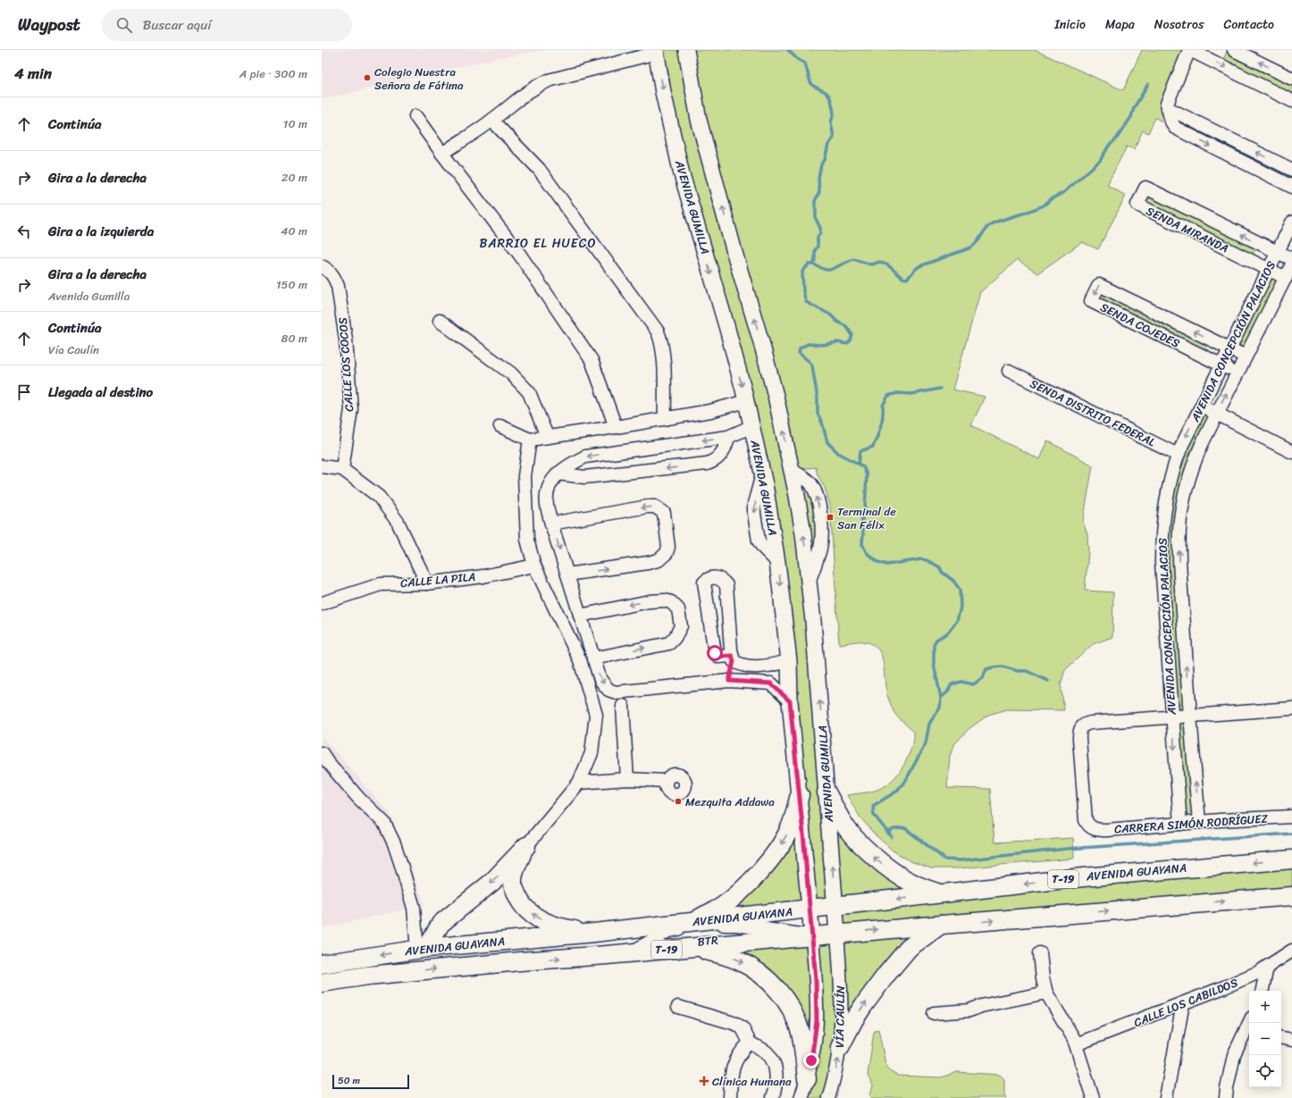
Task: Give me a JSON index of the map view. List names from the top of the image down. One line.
{"streets":{"highway":["AVENIDA GUAYANA","T-19"],"main road":["AVENIDA GUMILLA"],"street":["SENDA MIRANDA","SENDA COJEDES","AVENIDA CONCEPCIÓN PALACIOS","CALLE LOS COCOS","SENDA DISTRITO FEDERAL","CALLE LA PILA","CARRERA SIMÓN RODRÍGUEZ","BTR","CALLE LOS CABILDOS","VÍA CAULÍN"]},"crossings":[["AVENIDA GUMILLA","AVENIDA GUAYANA"],["AVENIDA GUMILLA","BTR"],["AVENIDA GUMILLA","VÍA CAULÍN"],["SENDA MIRANDA","AVENIDA CONCEPCIÓN PALACIOS"],["SENDA COJEDES","AVENIDA CONCEPCIÓN PALACIOS"],["AVENIDA CONCEPCIÓN PALACIOS","SENDA DISTRITO FEDERAL"],["AVENIDA CONCEPCIÓN PALACIOS","CARRERA SIMÓN RODRÍGUEZ"],["AVENIDA GUAYANA","BTR"],["AVENIDA GUAYANA","VÍA CAULÍN"],["BTR","VÍA CAULÍN"]],"districts":["BARRIO EL HUECO"],"places":{"other":["Colegio Nuestra Señora de Fátima","Mezquita Addawa"],"transit":["Terminal de San Félix"],"health":["Clínica Humana"]},"scale_bar":"50 m","page":{"header":"Waypost","search":"Buscar aquí","nav":["Inicio","Mapa","Nosotros","Contacto"],"heading":["4 min","A pie · 300 m"],"list":[["Continúa","10 m"],["Gira a la derecha","20 m"],["Gira a la izquierda","40 m"],["Gira a la derecha","Avenida Gumilla","150 m"],["Continúa","Vía Caulín","80 m"],"Llegada al destino"],"map_buttons":["+","−"],"scale":"50 m"}}
